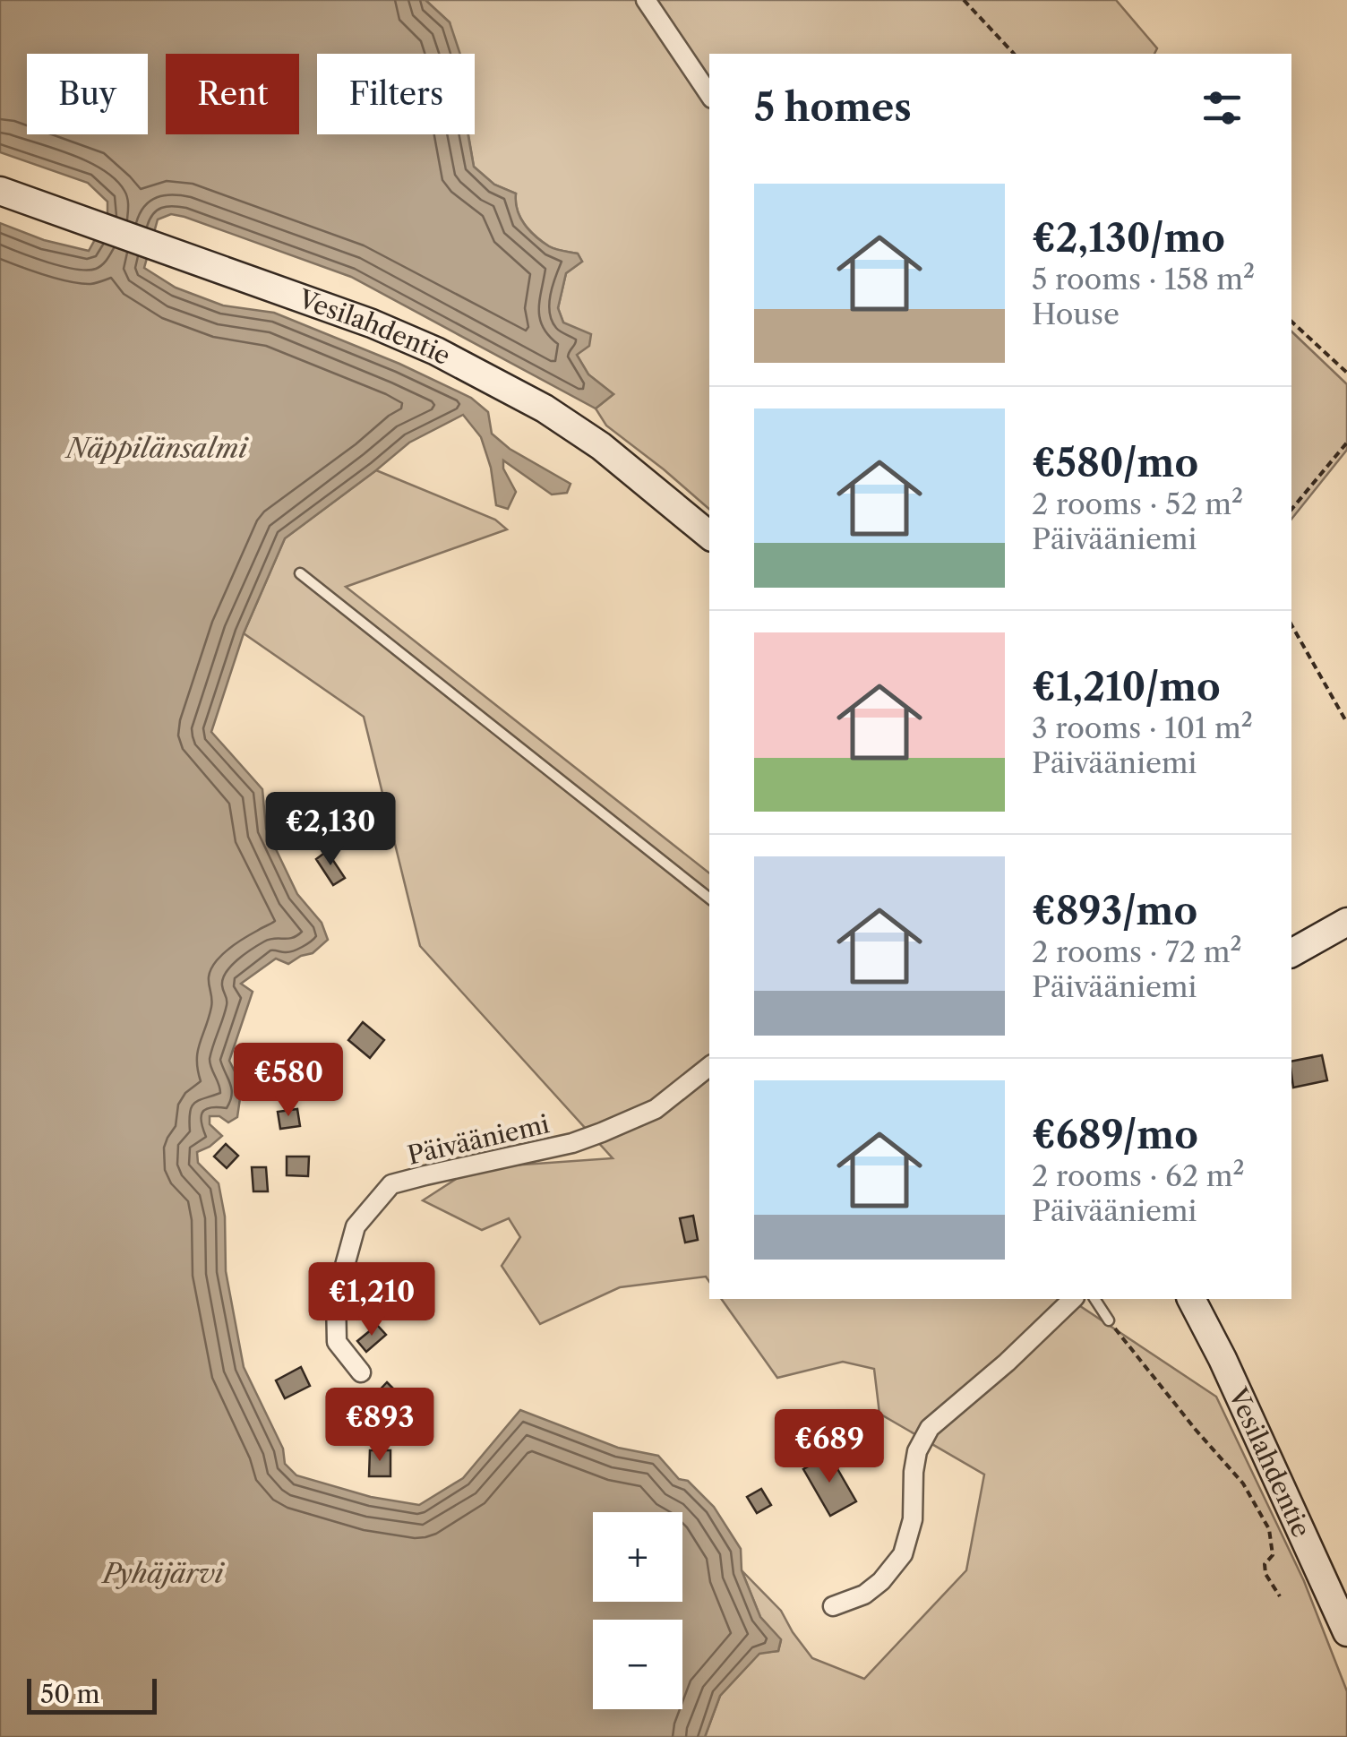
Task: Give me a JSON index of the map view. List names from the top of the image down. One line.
{"streets":{"main road":["Vesilahdentie"],"street":["Päivääniemi"]},"water":["Näppilänsalmi","Pyhäjärvi"],"scale_bar":"50 m","page":{"chip":["Buy","Rent","Filters"],"heading":"5 homes","list":[{"name":"€2,130/mo","note":"5 rooms · 158 m² · House"},{"name":"€580/mo","note":"2 rooms · 52 m² · Päivääniemi"},{"name":"€1,210/mo","note":"3 rooms · 101 m² · Päivääniemi"},{"name":"€893/mo","note":"2 rooms · 72 m² · Päivääniemi"},{"name":"€689/mo","note":"2 rooms · 62 m² · Päivääniemi"}],"price":["€2,130","€580","€1,210","€893","€689"],"map_buttons":["+","−"],"scale":"50 m"}}
